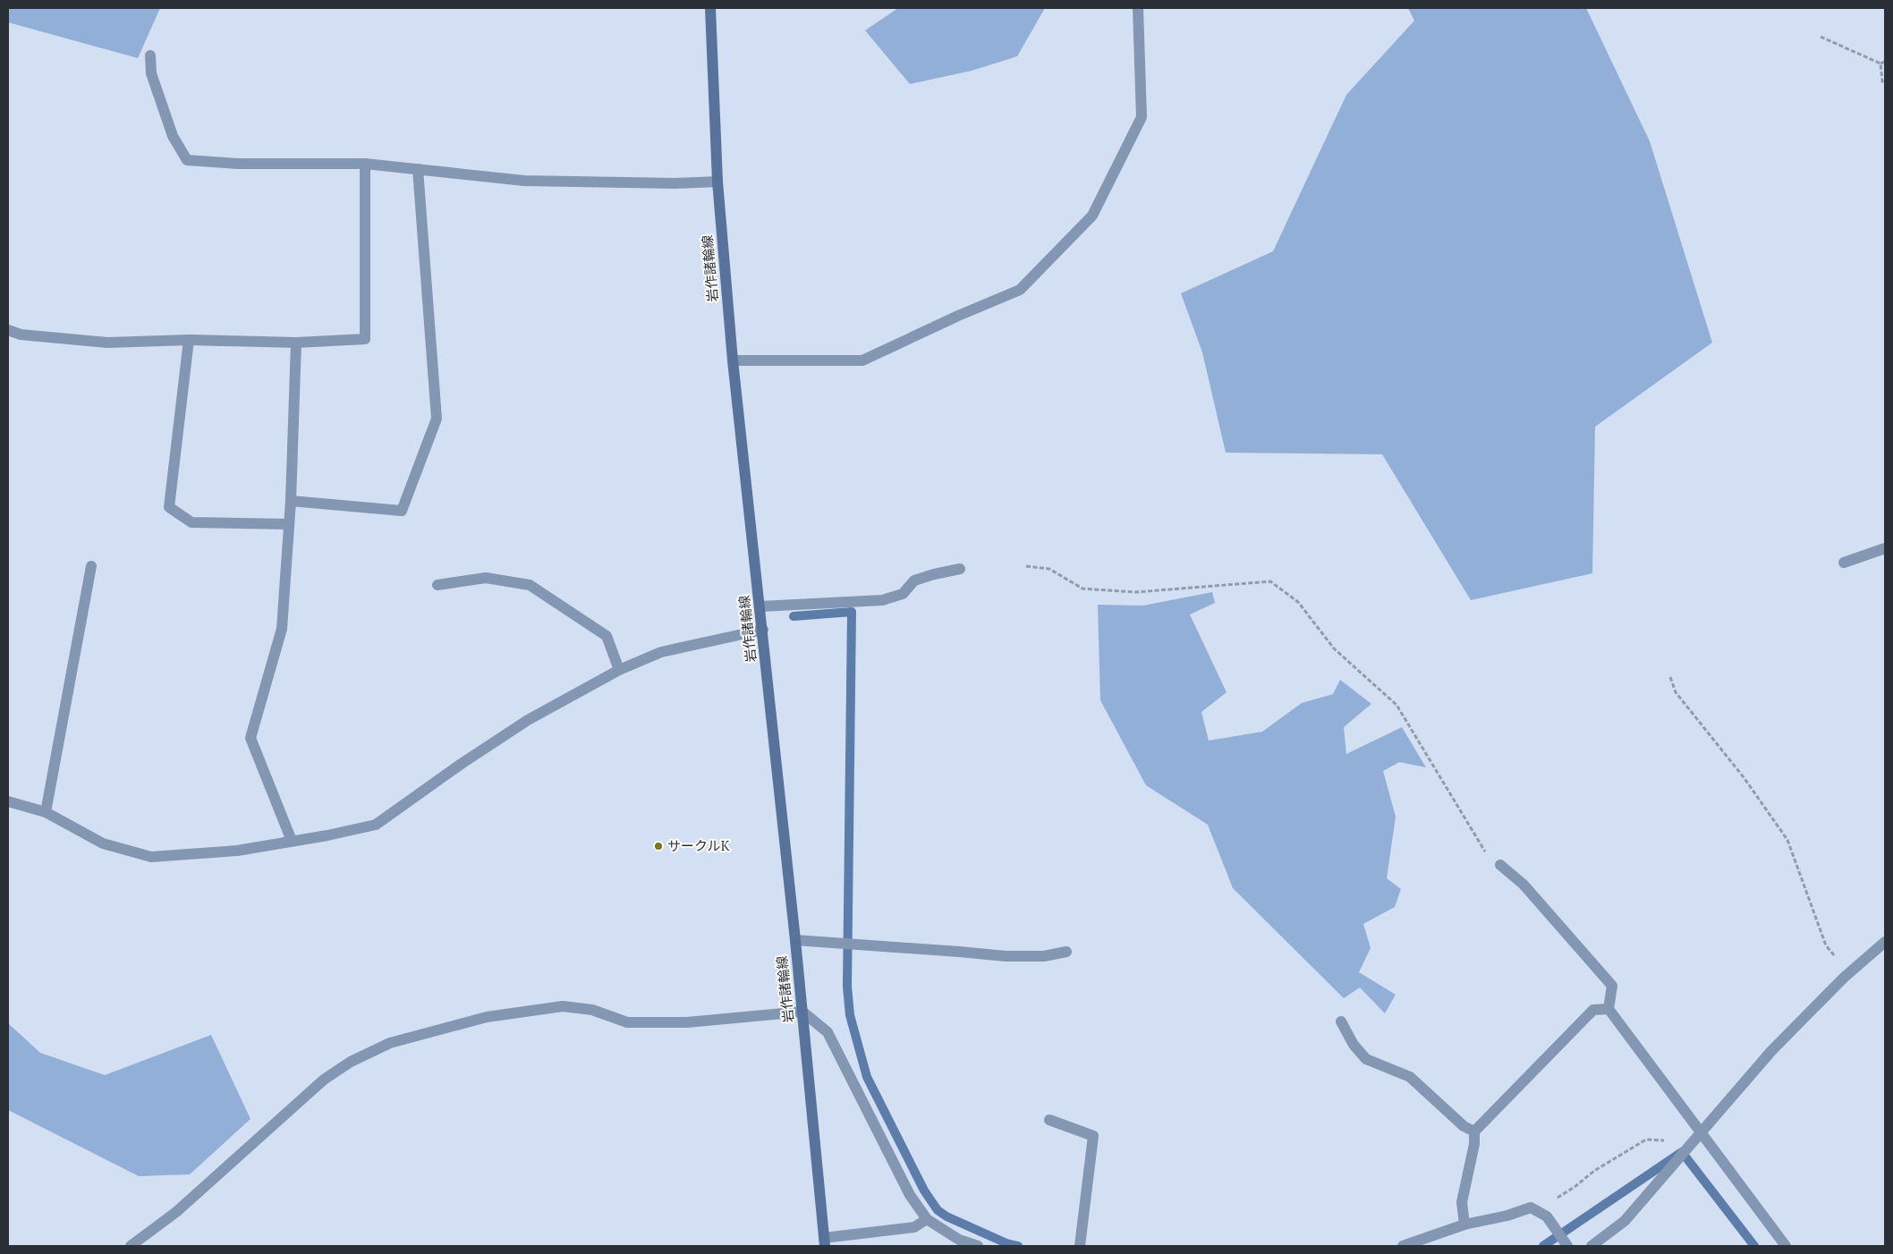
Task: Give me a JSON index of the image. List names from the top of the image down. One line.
{"streets":{"main road":["岩作諸輪線"]},"places":["サークルK"]}
